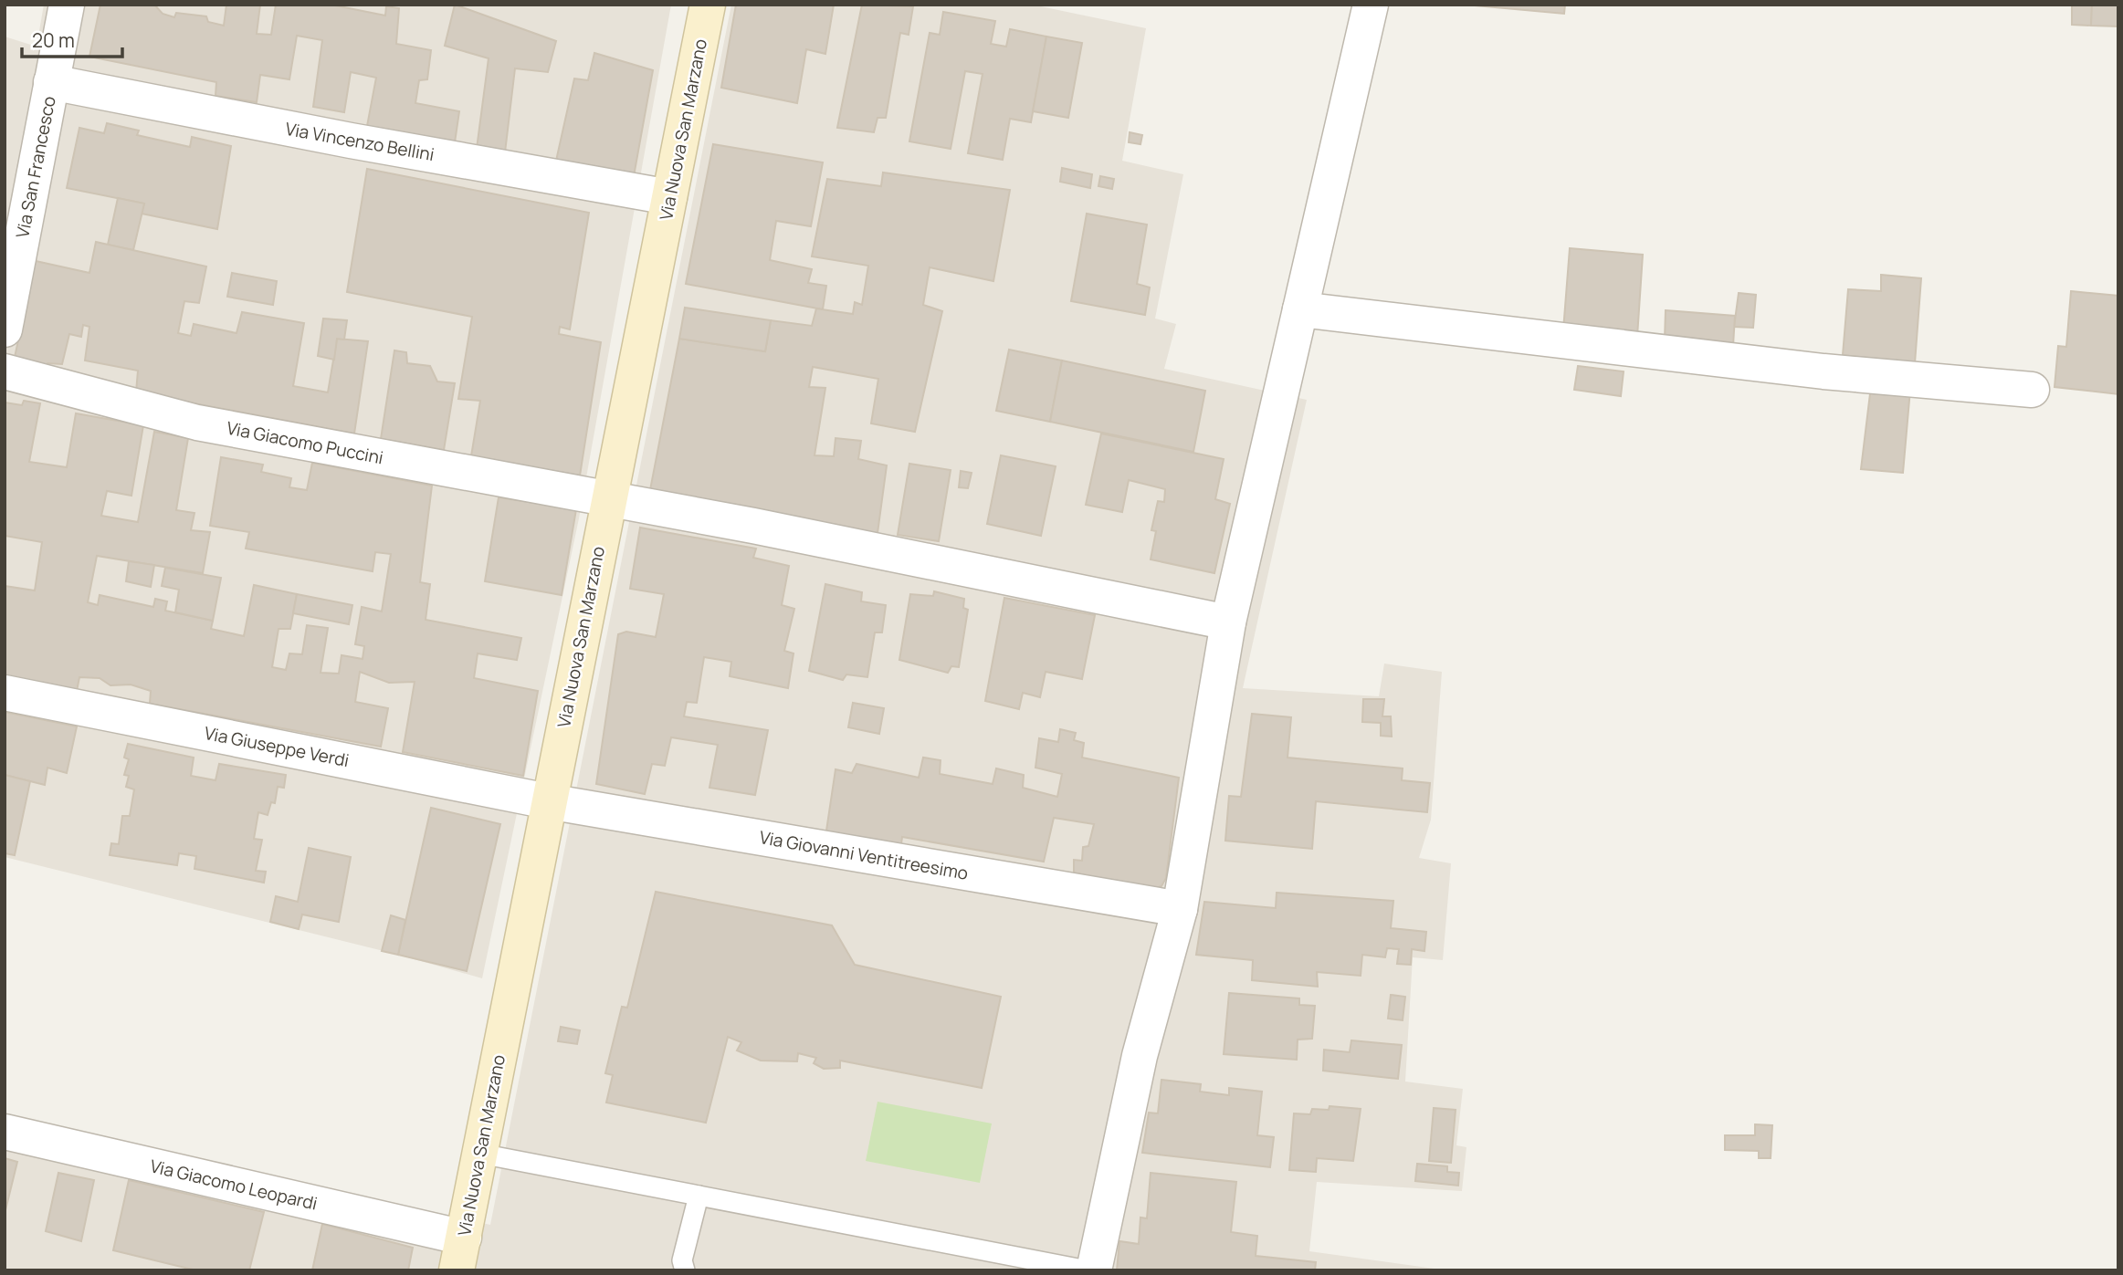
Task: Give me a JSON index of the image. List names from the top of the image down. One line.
{"streets":{"main road":["Via Nuova San Marzano"],"street":["Via Vincenzo Bellini","Via San Francesco","Via Giacomo Puccini","Via Giuseppe Verdi","Via Giovanni Ventitreesimo","Via Giacomo Leopardi"]},"crossings":[["Via Nuova San Marzano","Via Vincenzo Bellini"],["Via Nuova San Marzano","Via Giacomo Puccini"],["Via Nuova San Marzano","Via Giuseppe Verdi"],["Via Nuova San Marzano","Via Giovanni Ventitreesimo"],["Via Nuova San Marzano","Via Giacomo Leopardi"],["Via Vincenzo Bellini","Via San Francesco"],["Via Giuseppe Verdi","Via Giovanni Ventitreesimo"]],"scale_bar":"20 m"}
